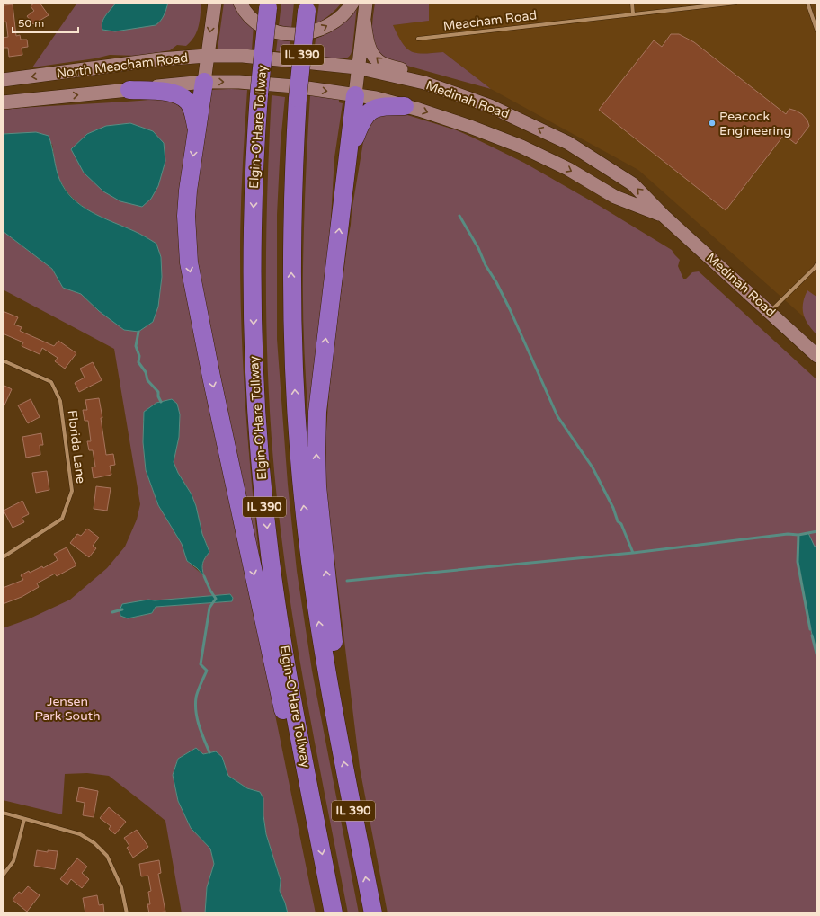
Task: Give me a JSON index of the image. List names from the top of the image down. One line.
{"streets":{"highway":["IL 390","Elgin-O'Hare Tollway"],"main road":["North Meacham Road","Medinah Road"],"street":["Meacham Road","Florida Lane"]},"crossings":[["North Meacham Road","Medinah Road"]],"parks":["Jensen Park South"],"places":["Peacock Engineering"],"scale_bar":"50 m"}
